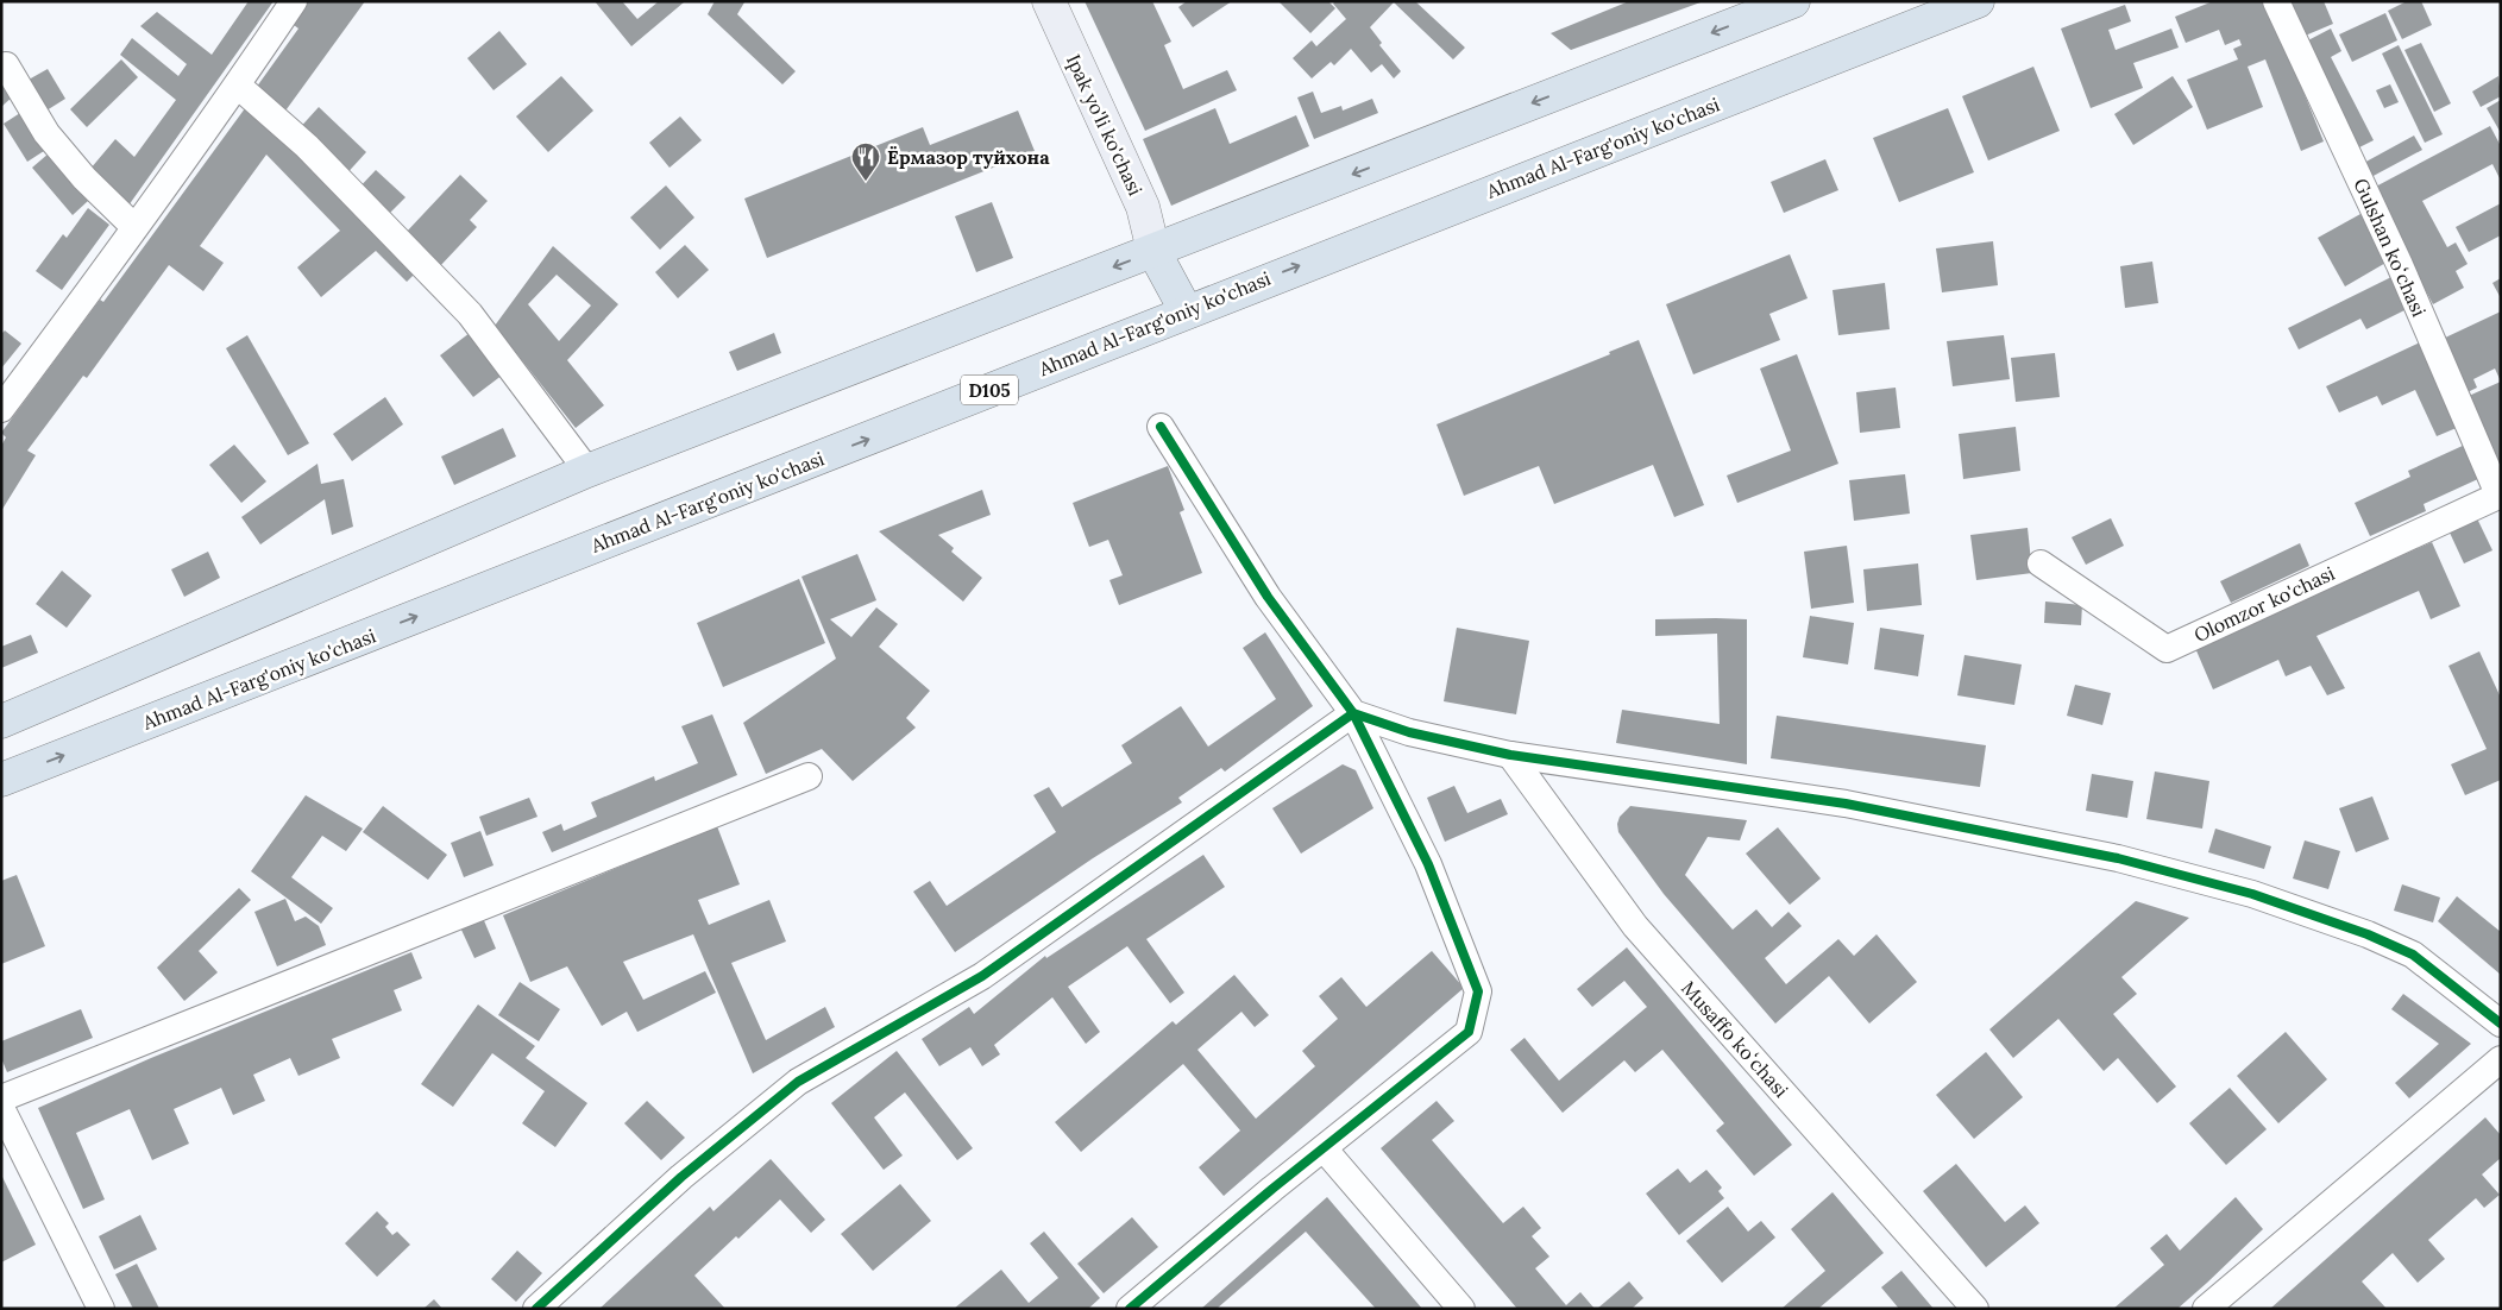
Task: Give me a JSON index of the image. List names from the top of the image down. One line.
{"streets":{"highway":["Ahmad Al-Farg'oniy ko'chasi","D105"],"main road":["Ipak yo'li ko'chasi"],"street":["Gulshan koʻchasi","Olomzor ko'chasi","Musaffo koʻchasi"]},"crossings":[["Gulshan koʻchasi","Olomzor ko'chasi"]],"places":{"restaurant":["Ёрмазор туйхона"]}}
